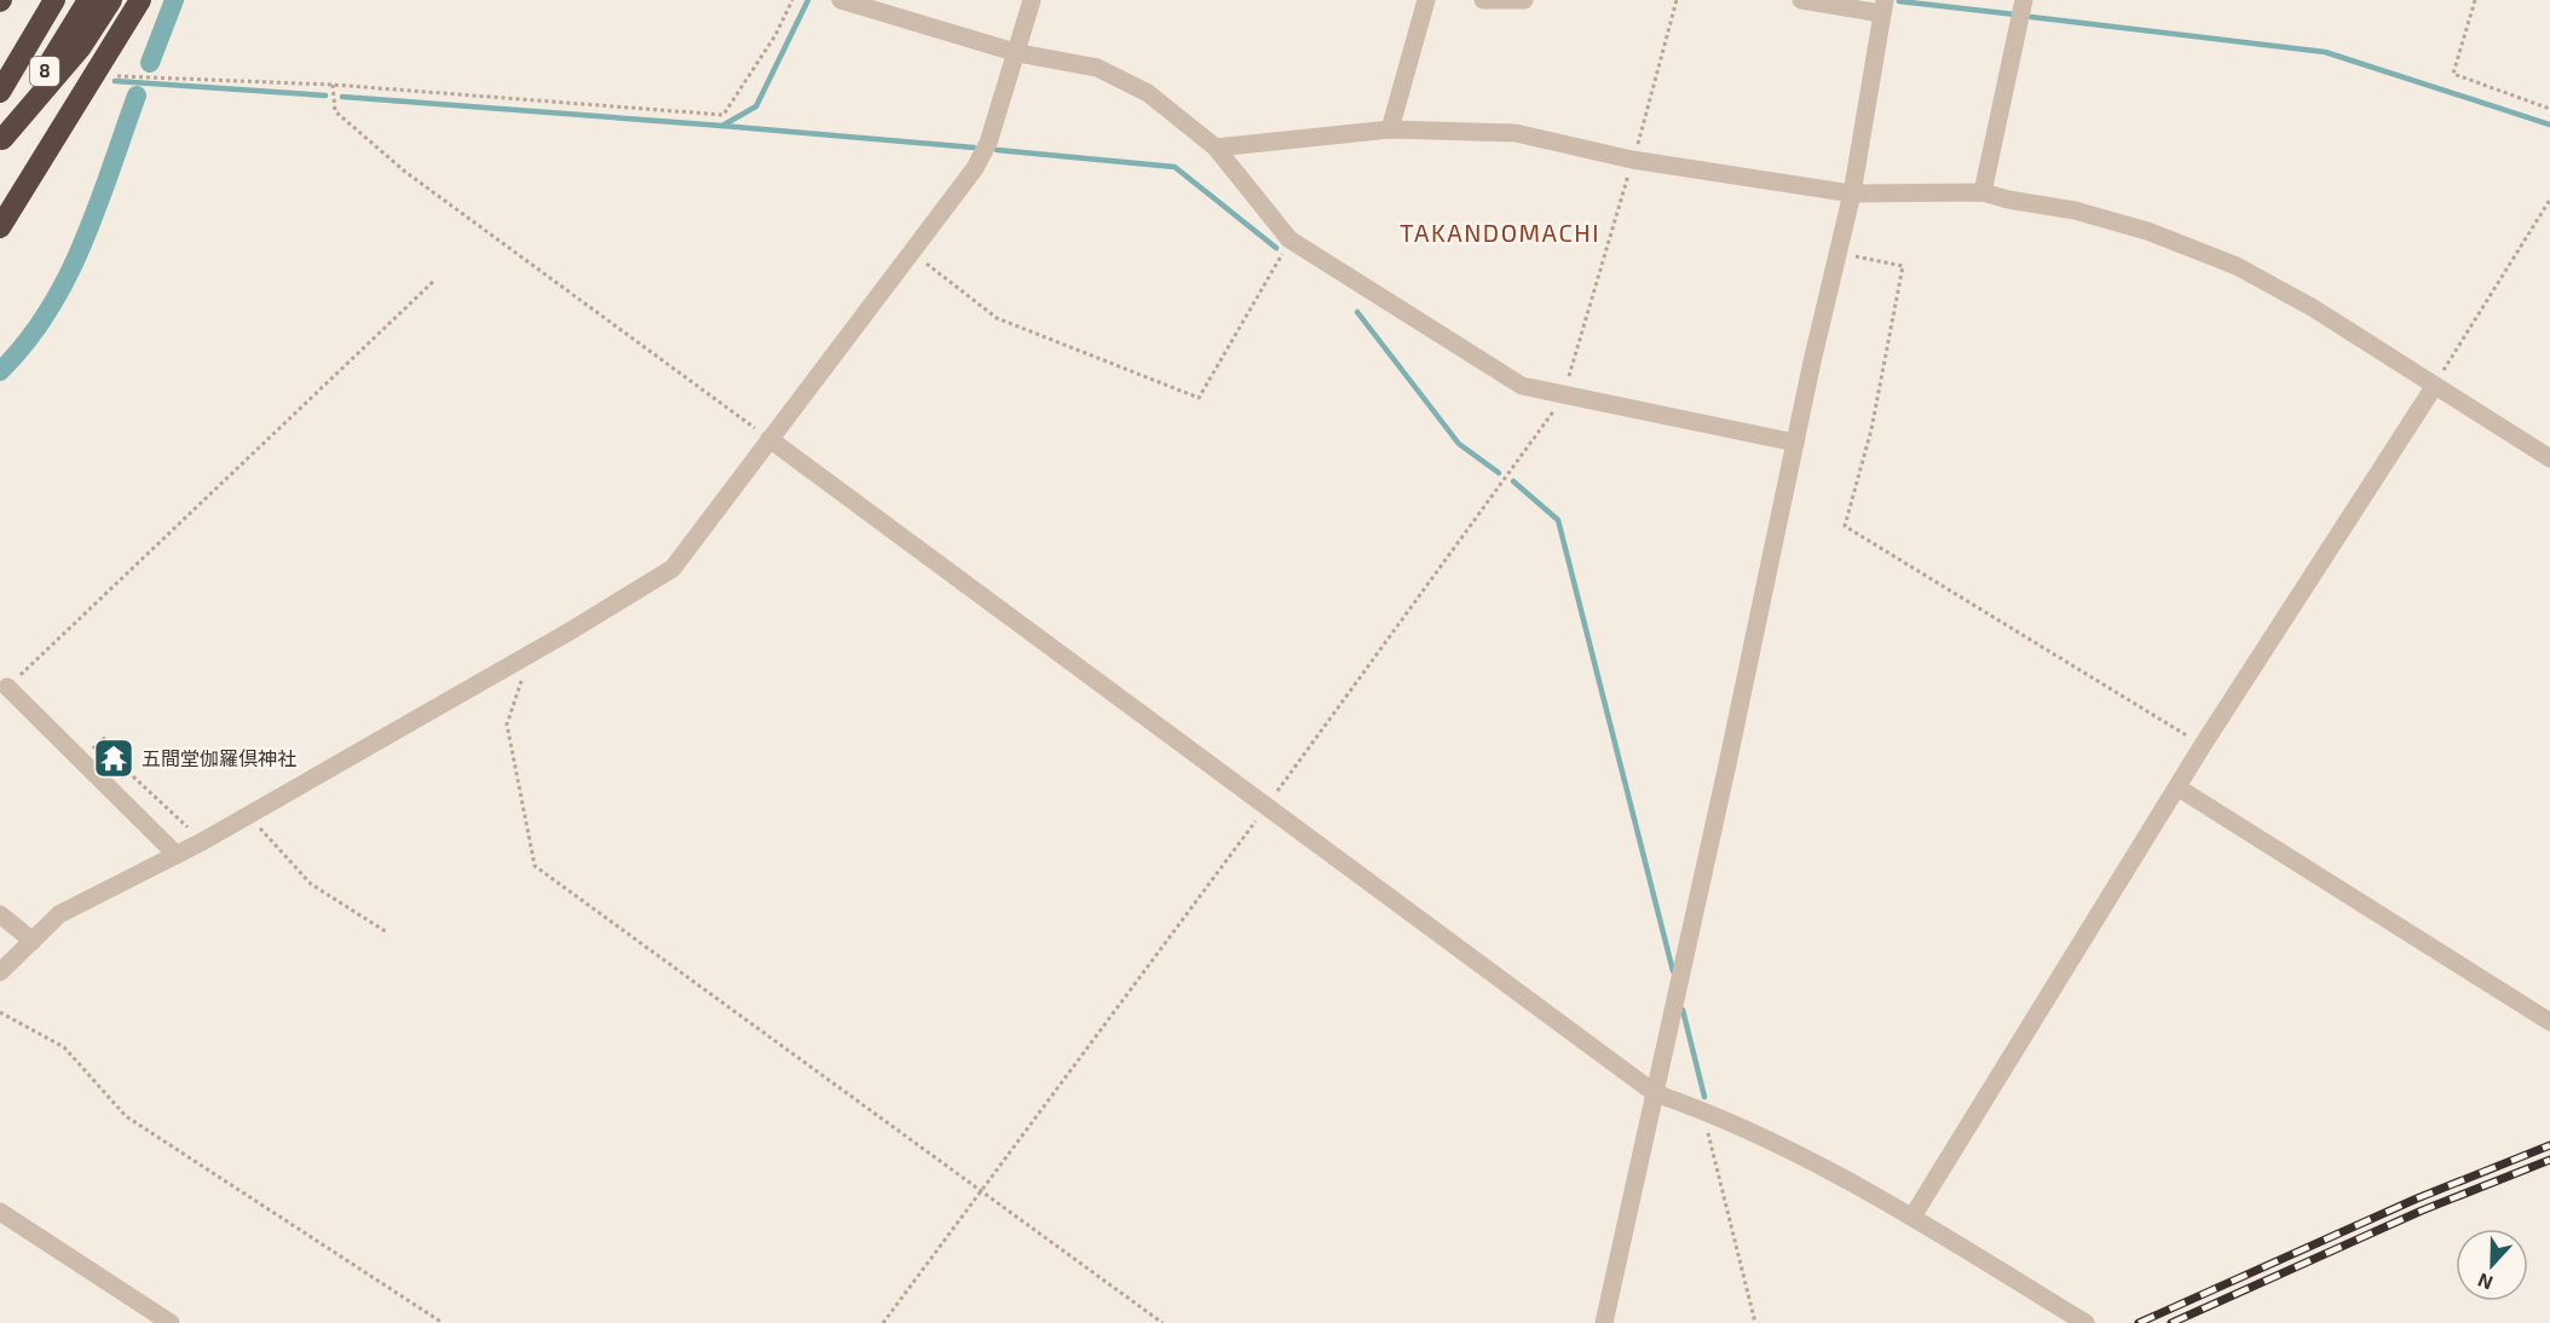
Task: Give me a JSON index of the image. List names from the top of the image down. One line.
{"streets":{"highway":["8"]},"districts":["TAKANDOMACHI"],"places":{"temple":["五間堂伽羅倶神社"]},"north":"bottom"}
